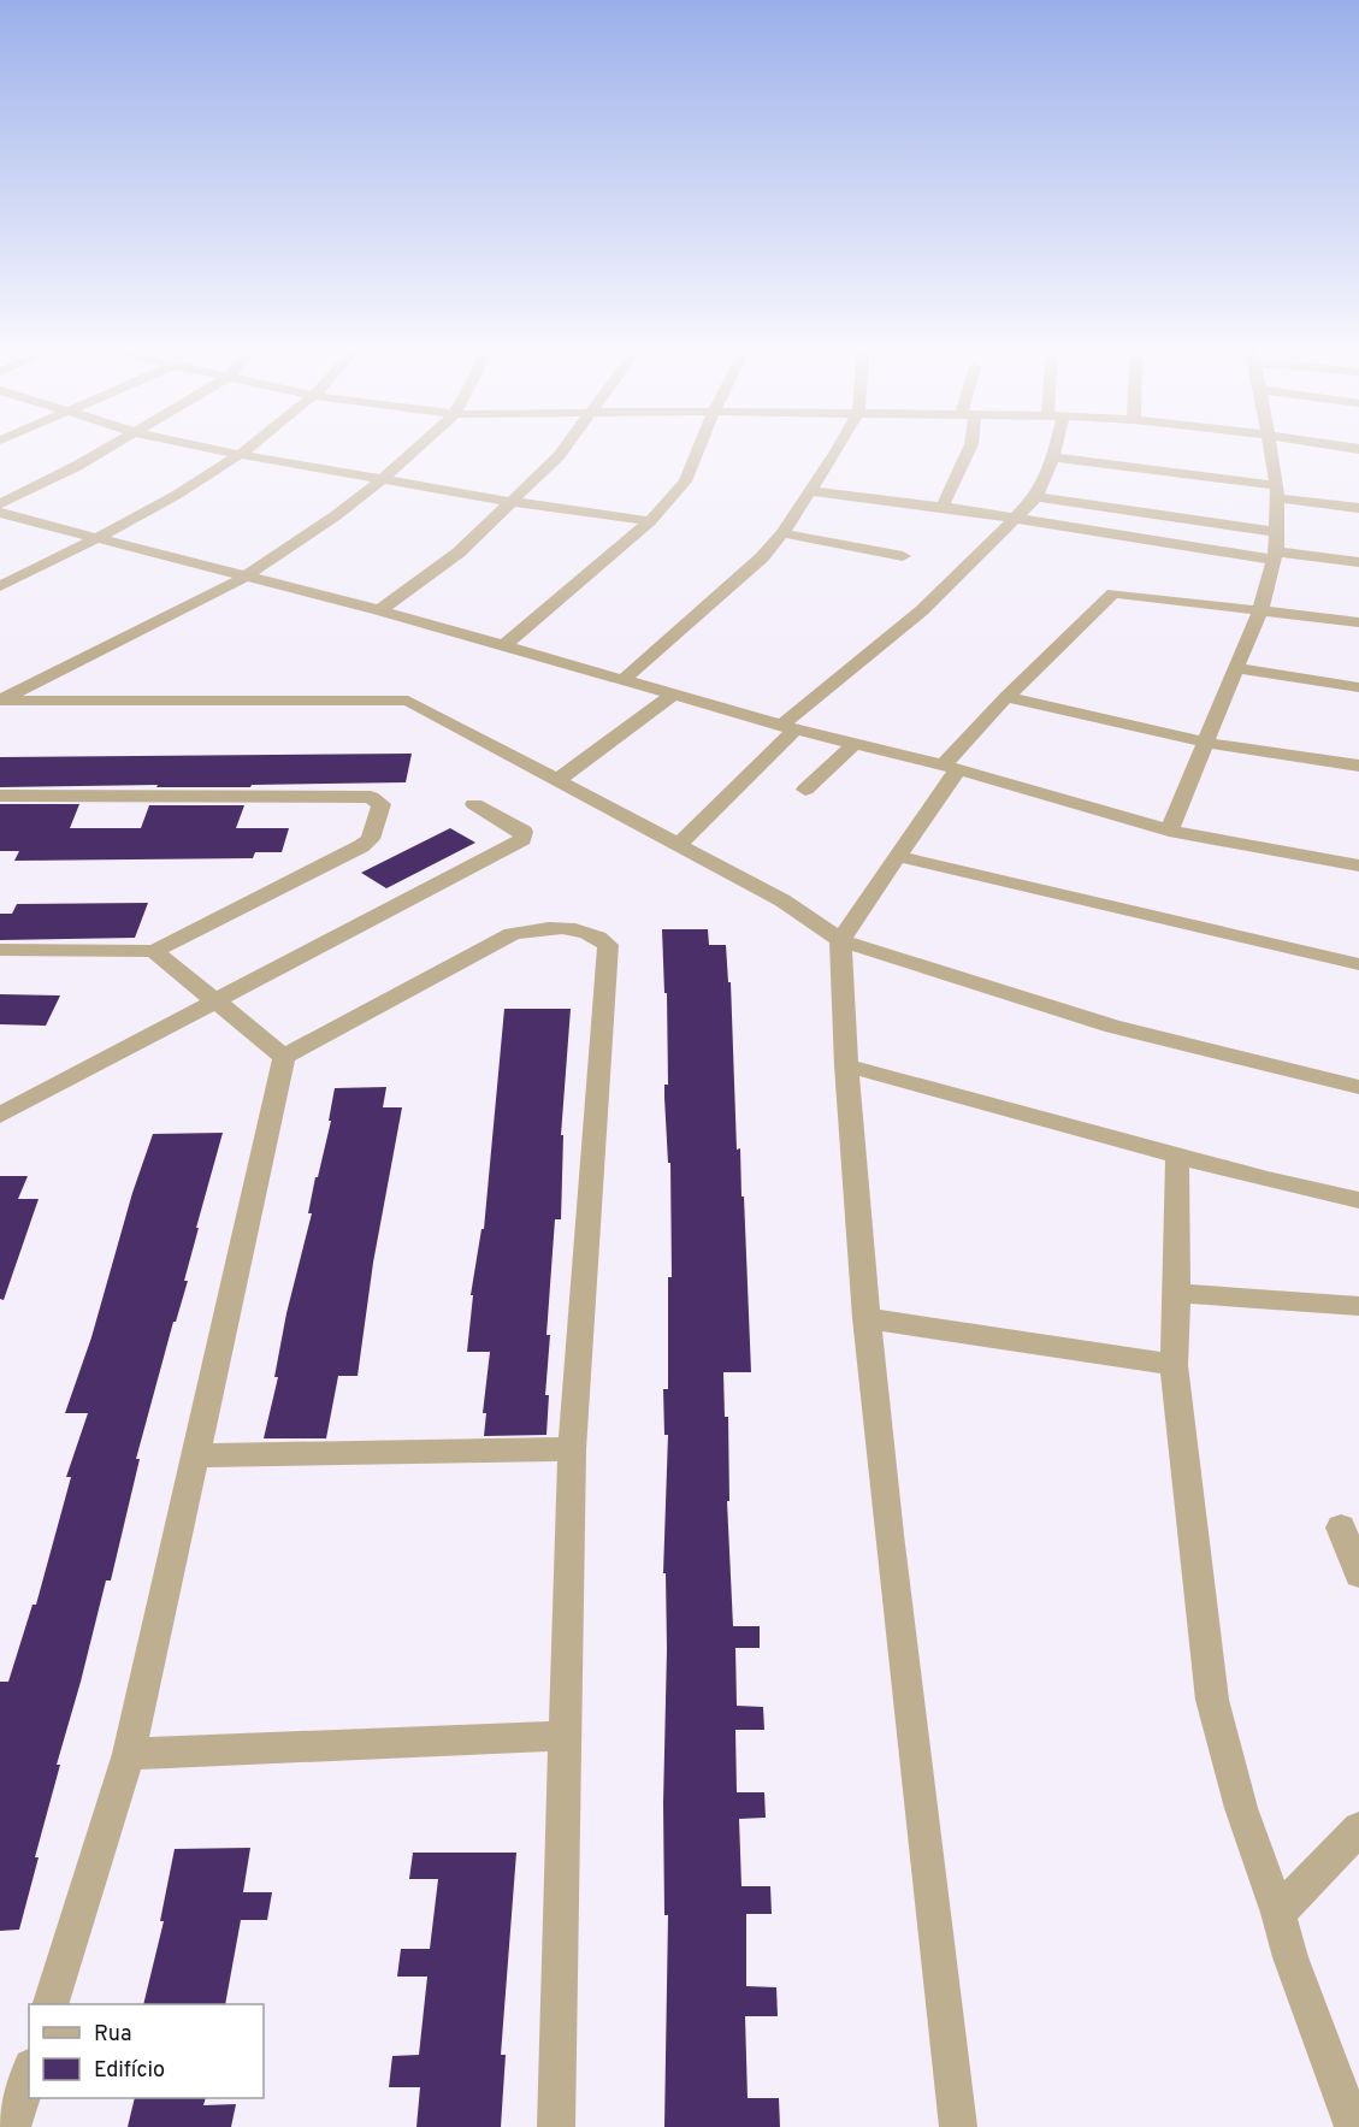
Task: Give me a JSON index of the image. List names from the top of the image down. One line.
{"legend":["Rua","Edifício"]}
